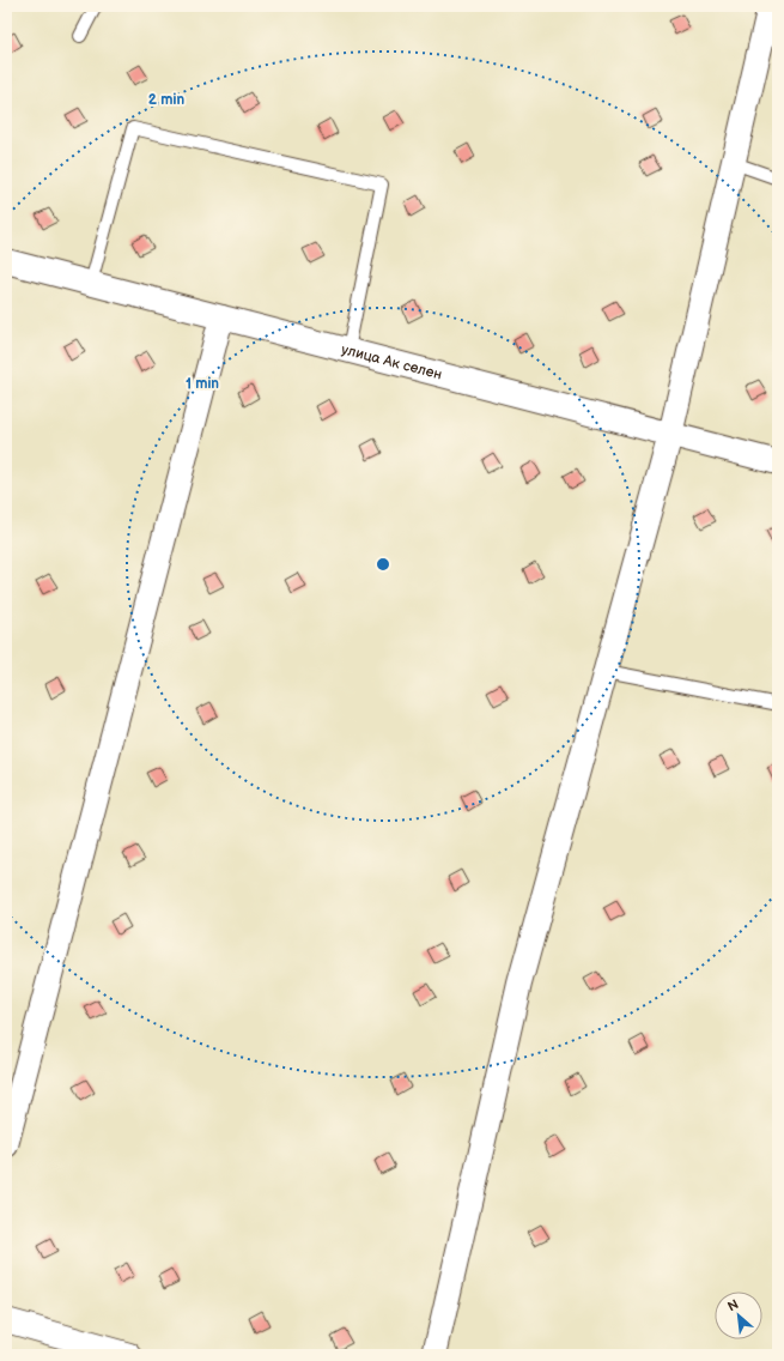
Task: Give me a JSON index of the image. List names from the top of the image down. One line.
{"streets":{"street":["улица Ак селен"]},"north":"top left","rings":["2 min","1 min"]}
